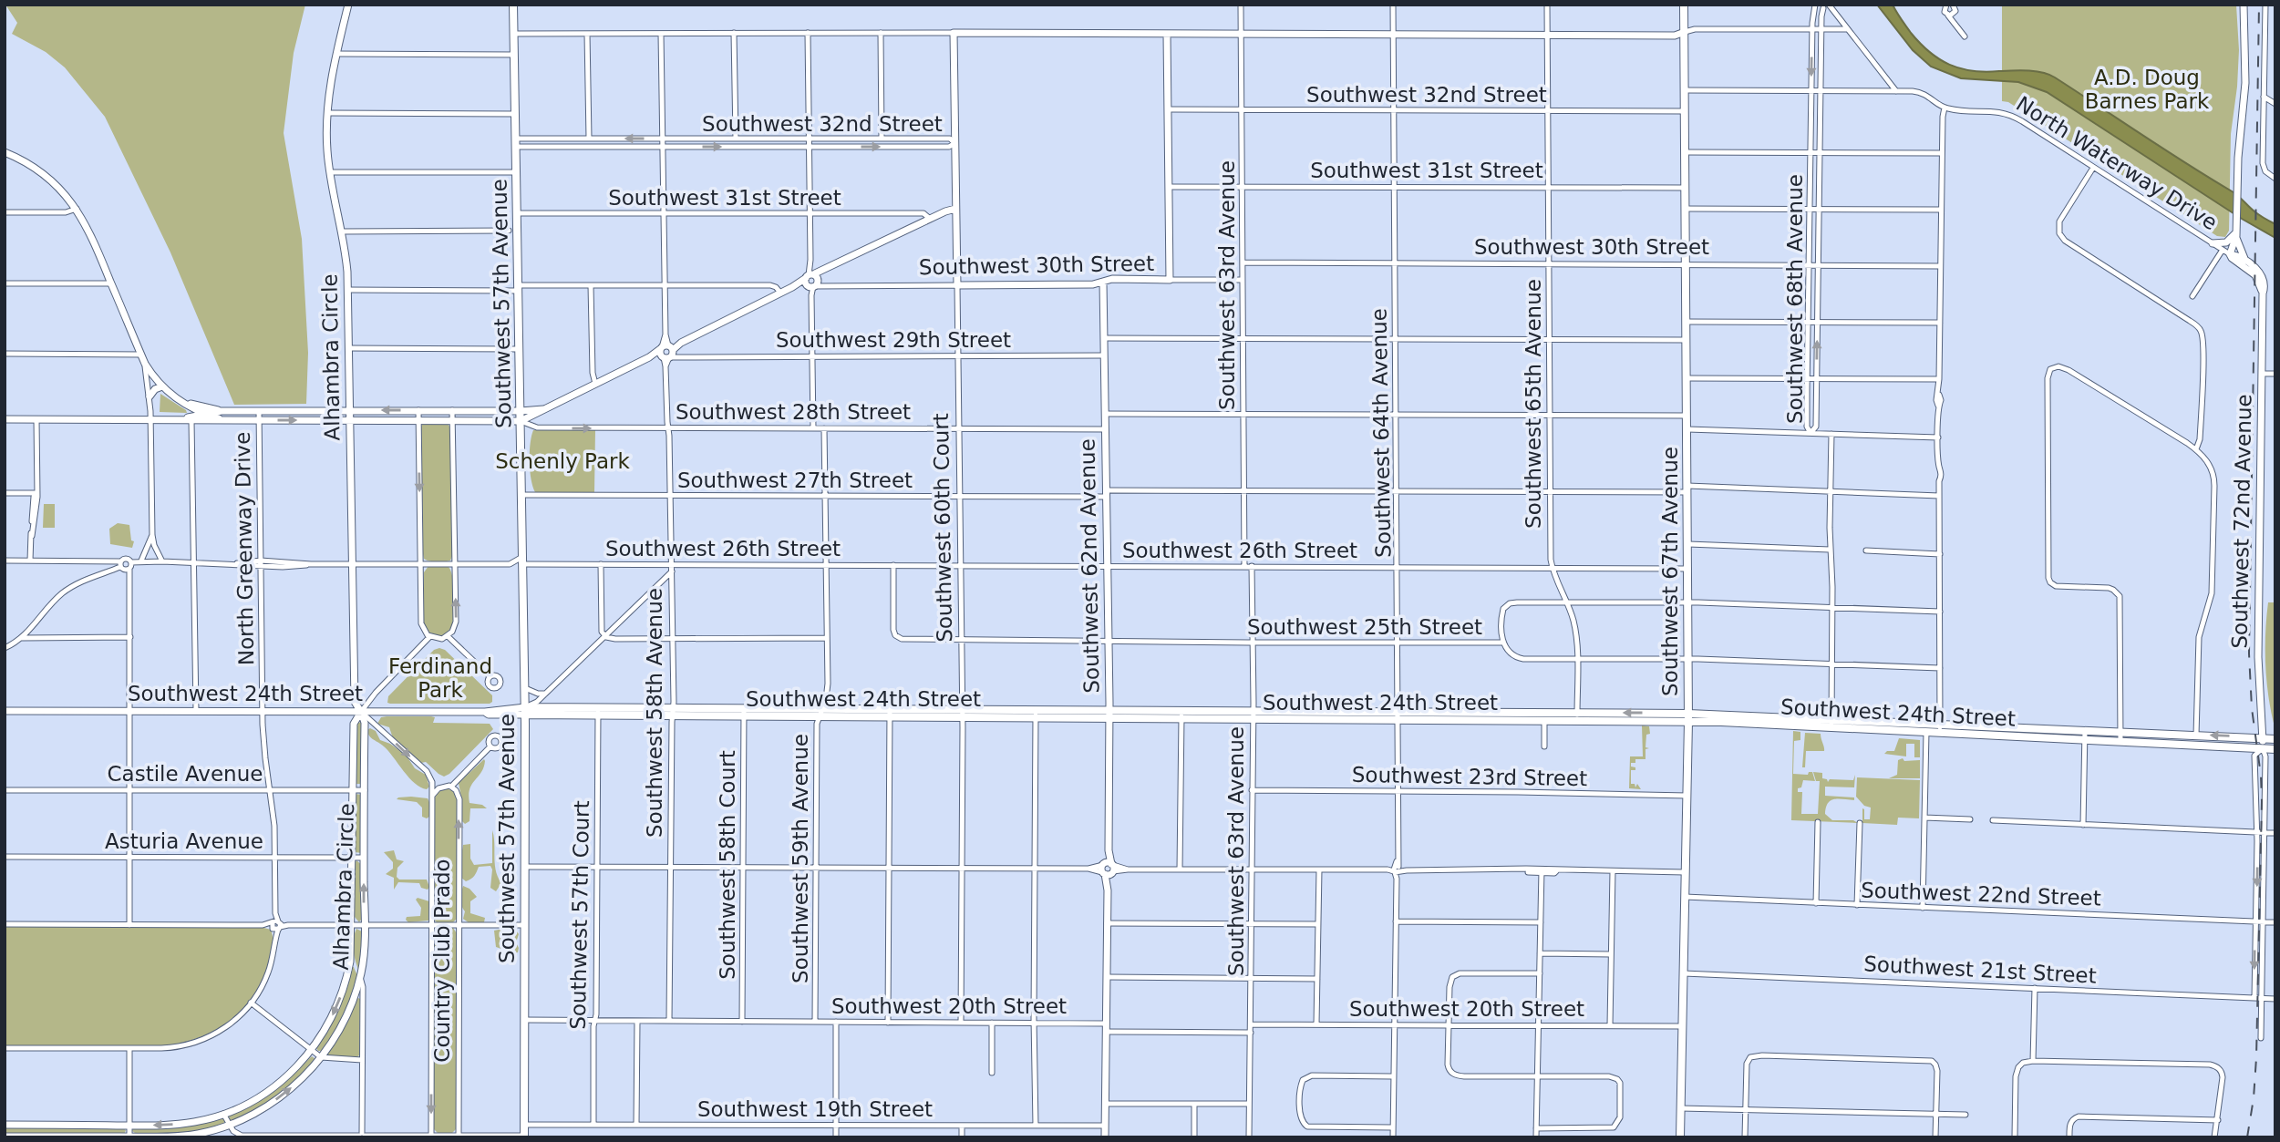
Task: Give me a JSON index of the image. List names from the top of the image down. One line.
{"streets":{"main road":["Southwest 57th Avenue","Southwest 67th Avenue","Southwest 24th Street"],"street":["Southwest 32nd Street","North Waterway Drive","Southwest 31st Street","Southwest 30th Street","Southwest 63rd Avenue","Southwest 68th Avenue","Southwest 29th Street","Alhambra Circle","Southwest 65th Avenue","Southwest 28th Street","Southwest 64th Avenue","Southwest 27th Street","Southwest 72nd Avenue","Southwest 60th Court","North Greenway Drive","Southwest 26th Street","Southwest 62nd Avenue","Southwest 25th Street","Southwest 58th Avenue","Castile Avenue","Southwest 23rd Street","Asturia Avenue","Southwest 59th Avenue","Southwest 58th Court","Southwest 22nd Street","Southwest 57th Court","Country Club Prado","Southwest 21st Street","Southwest 20th Street","Southwest 19th Street"]},"crossings":[["Southwest 32nd Street","Southwest 63rd Avenue"],["Southwest 32nd Street","Southwest 57th Avenue"],["Southwest 32nd Street","Southwest 65th Avenue"],["Southwest 32nd Street","Southwest 64th Avenue"],["Southwest 32nd Street","Southwest 60th Court"],["Southwest 32nd Street","Southwest 67th Avenue"],["North Waterway Drive","Southwest 68th Avenue"],["North Waterway Drive","Southwest 72nd Avenue"],["North Waterway Drive","Southwest 67th Avenue"],["Southwest 31st Street","Southwest 63rd Avenue"],["Southwest 31st Street","Southwest 57th Avenue"],["Southwest 31st Street","Southwest 65th Avenue"],["Southwest 31st Street","Southwest 64th Avenue"],["Southwest 31st Street","Southwest 67th Avenue"],["Southwest 30th Street","Southwest 63rd Avenue"],["Southwest 30th Street","Southwest 68th Avenue"],["Southwest 30th Street","Southwest 65th Avenue"],["Southwest 30th Street","Southwest 64th Avenue"],["Southwest 30th Street","Southwest 60th Court"],["Southwest 30th Street","Southwest 62nd Avenue"],["Southwest 30th Street","Southwest 67th Avenue"],["Southwest 63rd Avenue","Southwest 27th Street"],["Southwest 63rd Avenue","Southwest 26th Street"],["Southwest 63rd Avenue","Southwest 25th Street"],["Southwest 63rd Avenue","Southwest 24th Street"],["Southwest 63rd Avenue","Southwest 23rd Street"],["Southwest 63rd Avenue","Southwest 20th Street"],["Southwest 68th Avenue","Southwest 27th Street"],["Southwest 68th Avenue","Southwest 25th Street"],["Southwest 68th Avenue","Southwest 24th Street"],["Southwest 57th Avenue","Southwest 28th Street"],["Southwest 57th Avenue","Southwest 27th Street"],["Southwest 57th Avenue","Southwest 26th Street"],["Southwest 57th Avenue","Southwest 24th Street"],["Southwest 57th Avenue","Southwest 20th Street"],["Southwest 57th Avenue","Southwest 19th Street"],["Southwest 29th Street","Southwest 60th Court"],["Southwest 29th Street","Southwest 62nd Avenue"],["Southwest 29th Street","Southwest 58th Avenue"],["Alhambra Circle","Southwest 24th Street"],["Alhambra Circle","Castile Avenue"],["Alhambra Circle","Asturia Avenue"],["Alhambra Circle","Country Club Prado"],["Southwest 65th Avenue","Southwest 27th Street"],["Southwest 65th Avenue","Southwest 26th Street"],["Southwest 65th Avenue","Southwest 25th Street"],["Southwest 65th Avenue","Southwest 24th Street"],["Southwest 28th Street","Southwest 60th Court"],["Southwest 28th Street","Southwest 62nd Avenue"],["Southwest 28th Street","Southwest 58th Avenue"],["Southwest 28th Street","Southwest 59th Avenue"],["Southwest 64th Avenue","Southwest 27th Street"],["Southwest 64th Avenue","Southwest 26th Street"],["Southwest 64th Avenue","Southwest 25th Street"],["Southwest 64th Avenue","Southwest 24th Street"],["Southwest 64th Avenue","Southwest 23rd Street"],["Southwest 64th Avenue","Southwest 20th Street"],["Southwest 27th Street","Southwest 60th Court"],["Southwest 27th Street","Southwest 62nd Avenue"],["Southwest 27th Street","Southwest 67th Avenue"],["Southwest 27th Street","Southwest 58th Avenue"],["Southwest 27th Street","Southwest 59th Avenue"],["Southwest 72nd Avenue","Southwest 24th Street"],["Southwest 72nd Avenue","Southwest 22nd Street"],["Southwest 72nd Avenue","Southwest 21st Street"],["Southwest 60th Court","Southwest 26th Street"],["Southwest 60th Court","Southwest 25th Street"],["Southwest 60th Court","Southwest 24th Street"],["Southwest 60th Court","Southwest 20th Street"],["North Greenway Drive","Southwest 24th Street"],["North Greenway Drive","Castile Avenue"],["North Greenway Drive","Asturia Avenue"],["Southwest 26th Street","Southwest 62nd Avenue"],["Southwest 26th Street","Southwest 67th Avenue"],["Southwest 26th Street","Southwest 25th Street"],["Southwest 26th Street","Southwest 58th Avenue"],["Southwest 26th Street","Southwest 59th Avenue"],["Southwest 62nd Avenue","Southwest 25th Street"],["Southwest 62nd Avenue","Southwest 24th Street"],["Southwest 62nd Avenue","Southwest 20th Street"],["Southwest 62nd Avenue","Southwest 19th Street"],["Southwest 67th Avenue","Southwest 25th Street"],["Southwest 67th Avenue","Southwest 24th Street"],["Southwest 67th Avenue","Southwest 23rd Street"],["Southwest 67th Avenue","Southwest 22nd Street"],["Southwest 67th Avenue","Southwest 21st Street"],["Southwest 67th Avenue","Southwest 20th Street"],["Southwest 24th Street","Southwest 58th Avenue"],["Southwest 24th Street","Southwest 59th Avenue"],["Southwest 24th Street","Southwest 58th Court"],["Southwest 24th Street","Southwest 57th Court"],["Southwest 24th Street","Country Club Prado"],["Southwest 58th Avenue","Southwest 20th Street"],["Southwest 59th Avenue","Southwest 20th Street"],["Southwest 58th Court","Southwest 20th Street"],["Southwest 57th Court","Southwest 20th Street"],["Southwest 57th Court","Southwest 19th Street"]],"parks":["A.D. Doug Barnes Park","Schenly Park","Ferdinand Park"]}
